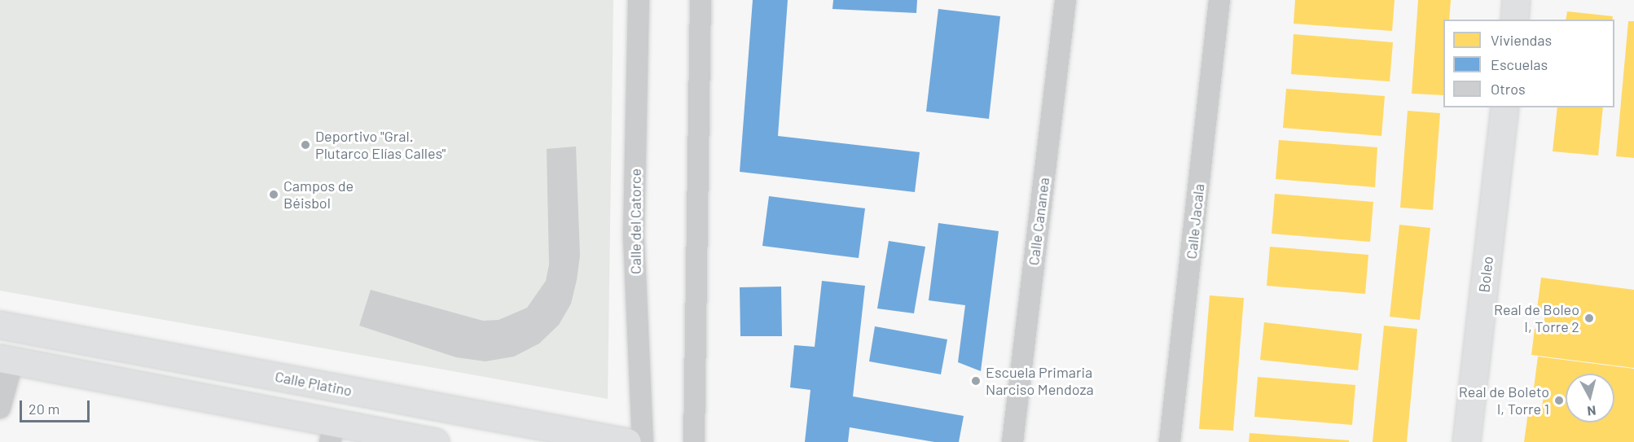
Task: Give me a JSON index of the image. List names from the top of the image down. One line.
{"streets":{"street":["Calle del Catorce","Calle Cananea","Calle Jacala","Boleo","Calle Platino"]},"places":["Deportivo \"Gral. Plutarco Elías Calles\"","Campos de Béisbol","Real de Boleo I, Torre 2","Escuela Primaria Narciso Mendoza","Real de Boleto I, Torre 1"],"legend":["Viviendas","Escuelas","Otros"],"scale_bar":"20 m","north":"bottom"}
